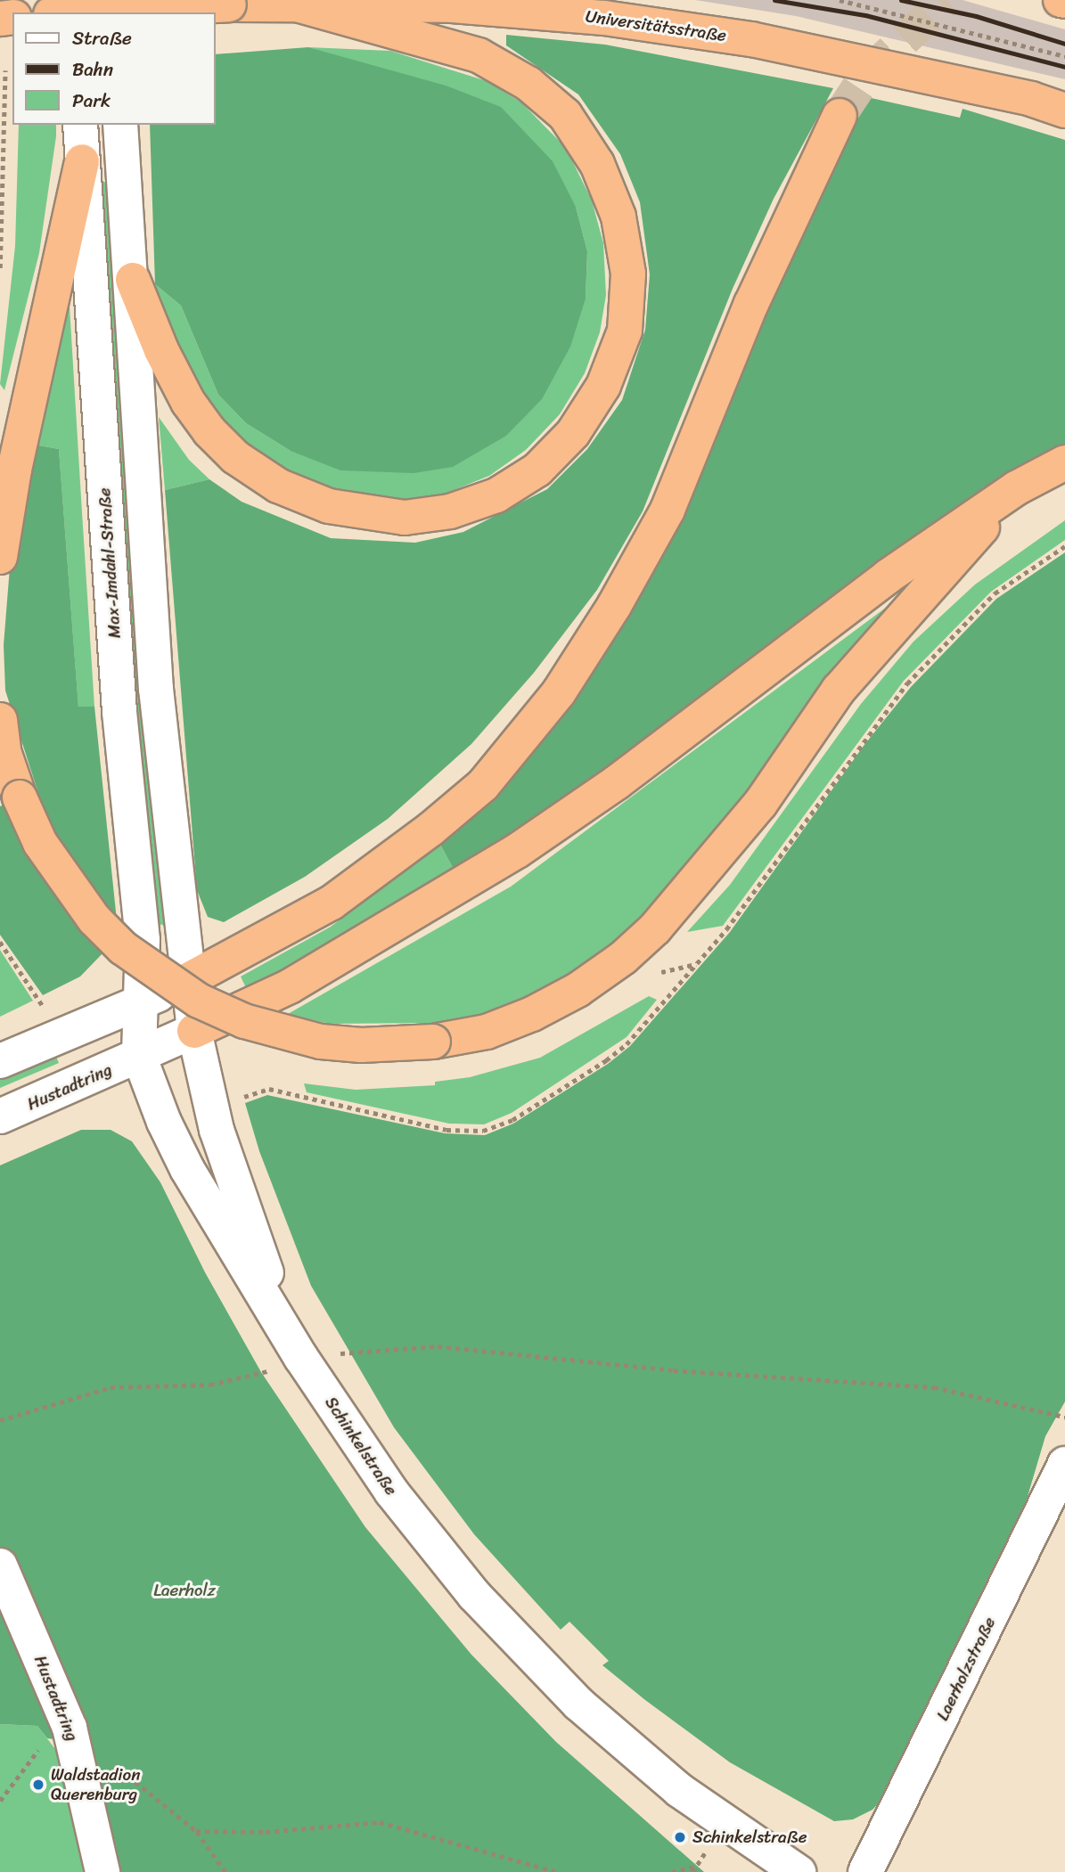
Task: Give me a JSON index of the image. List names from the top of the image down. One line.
{"streets":{"highway":["Universitätsstraße"],"street":["Max-Imdahl-Straße","Hustadtring","Schinkelstraße","Laerholzstraße"]},"crossings":[["Hustadtring","Schinkelstraße"]],"parks":["Laerholz"],"places":["Waldstadion Querenburg","Schinkelstraße"],"legend":["Straße","Bahn","Park"]}
